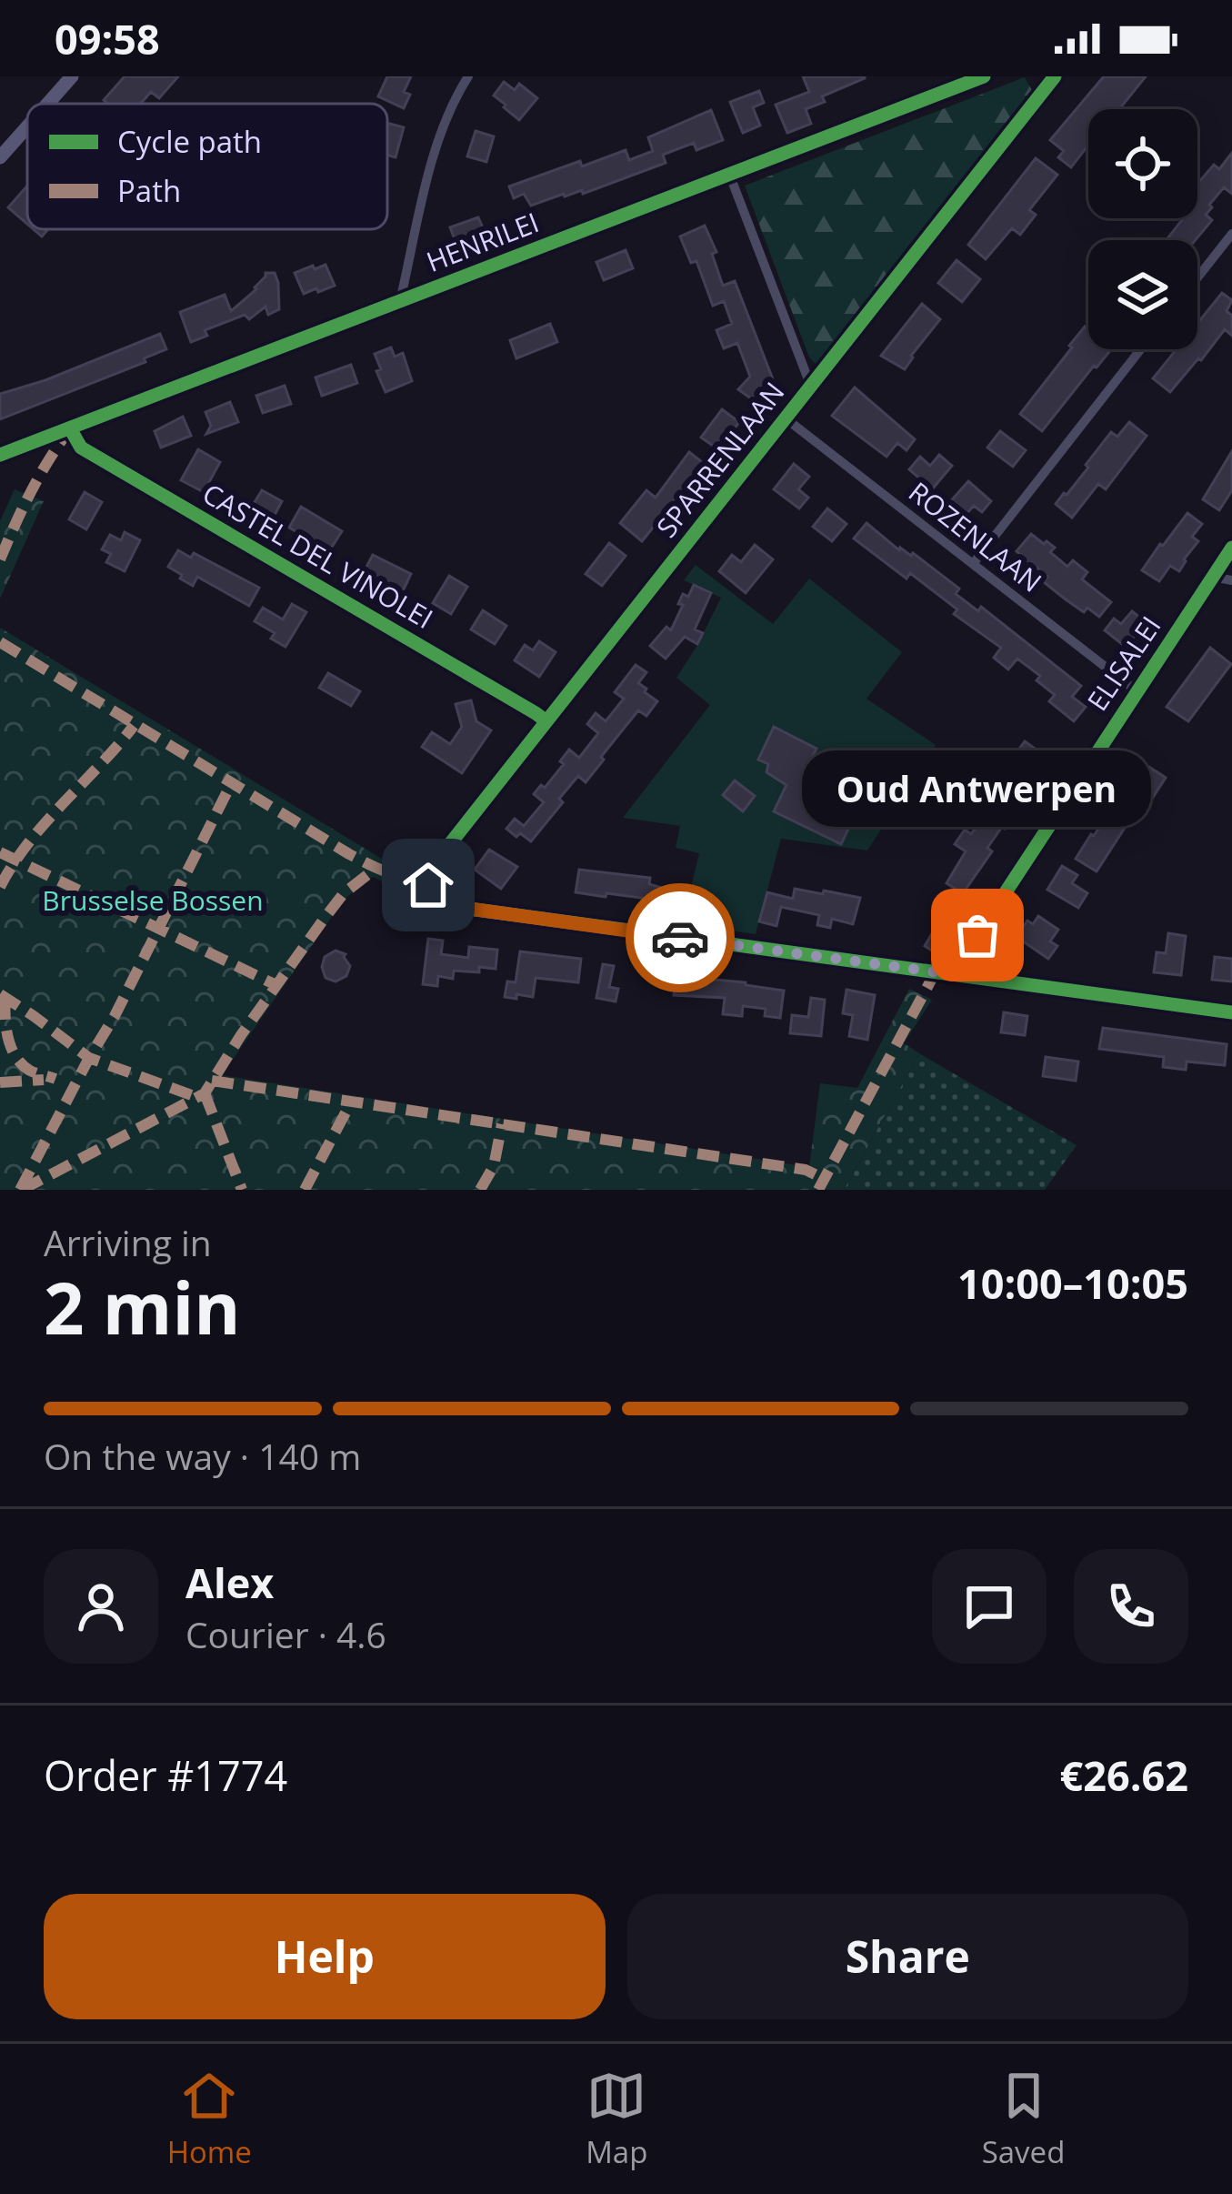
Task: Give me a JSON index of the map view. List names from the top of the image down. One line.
{"streets":{"street":["HENRILEI","SPARRENLAAN","ROZENLAAN","CASTEL DEL VINOLEI","ELISALEI"]},"crossings":[["HENRILEI","SPARRENLAAN"],["HENRILEI","CASTEL DEL VINOLEI"],["SPARRENLAAN","ROZENLAAN"],["SPARRENLAAN","CASTEL DEL VINOLEI"],["SPARRENLAAN","ELISALEI"],["ROZENLAAN","ELISALEI"]],"parks":["Brusselse Bossen"],"places":["Oud Antwerpen"],"legend":["Cycle path","Path"],"page":{"status":"09:58","bubble":"Oud Antwerpen","heading":["2 min","Arriving in","10:00–10:05"],"panel":["Alex","Courier · 4.6","Order #1774","€26.62"],"bar":"On the way · 140 m","buttons":["Help","Share"],"tabs":["Home","Map","Saved"]}}
